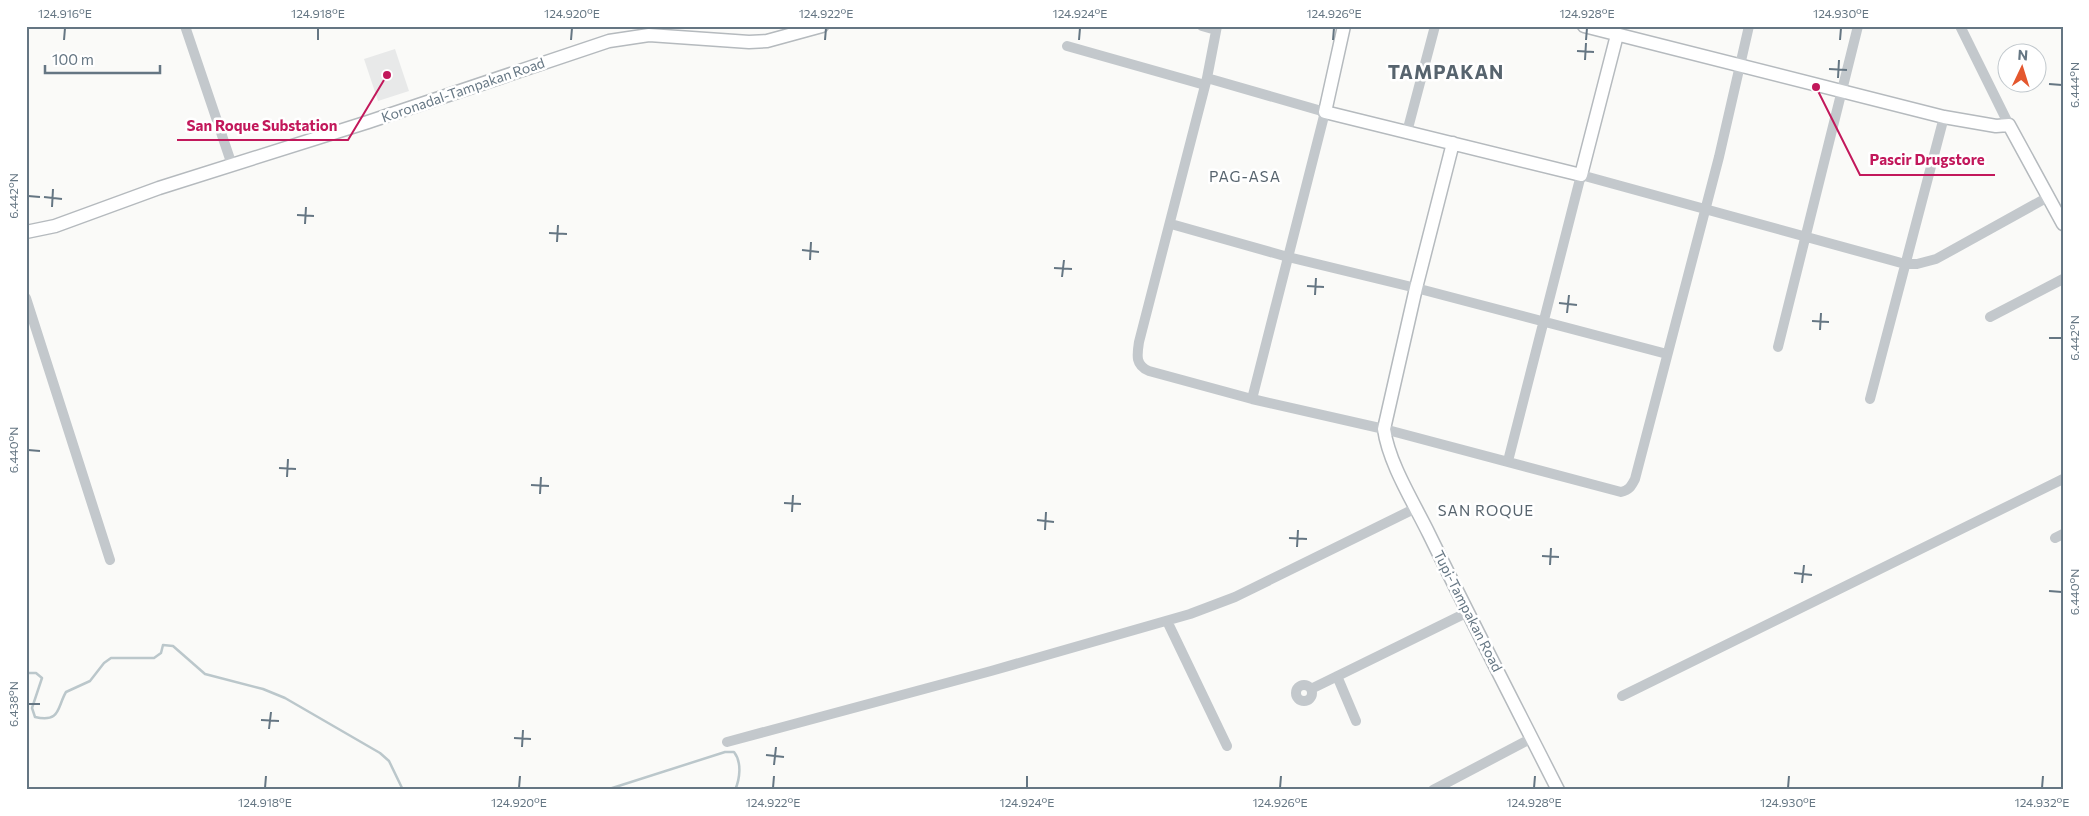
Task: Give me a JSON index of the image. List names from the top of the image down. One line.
{"streets":{"main road":["Koronadal-Tampakan Road","Tupi-Tampakan Road"]},"districts":["TAMPAKAN","PAG-ASA","SAN ROQUE"],"places":["San Roque Substation","Pascir Drugstore"],"scale_bar":"100 m","north":"top","coordinates":["124.916°E","124.918°E","124.920°E","124.922°E","124.924°E","124.926°E","124.928°E","124.930°E","6.444°N","6.442°N","6.440°N","6.438°N","124.932°E"]}
